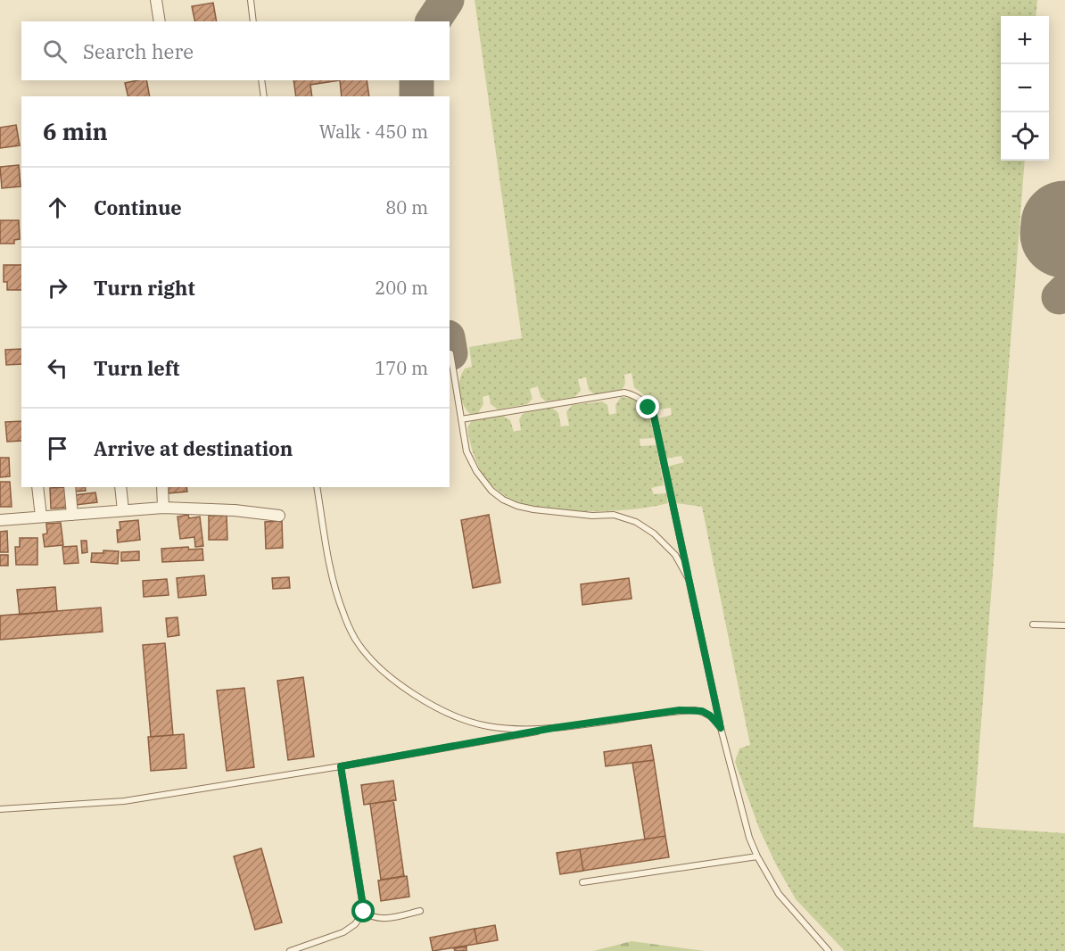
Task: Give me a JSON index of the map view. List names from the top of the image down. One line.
{"page":{"map_buttons":["+","−"],"search":"Search here","heading":["6 min","Walk · 450 m"],"list":[["Continue","80 m"],["Turn right","200 m"],["Turn left","170 m"],"Arrive at destination"]}}
